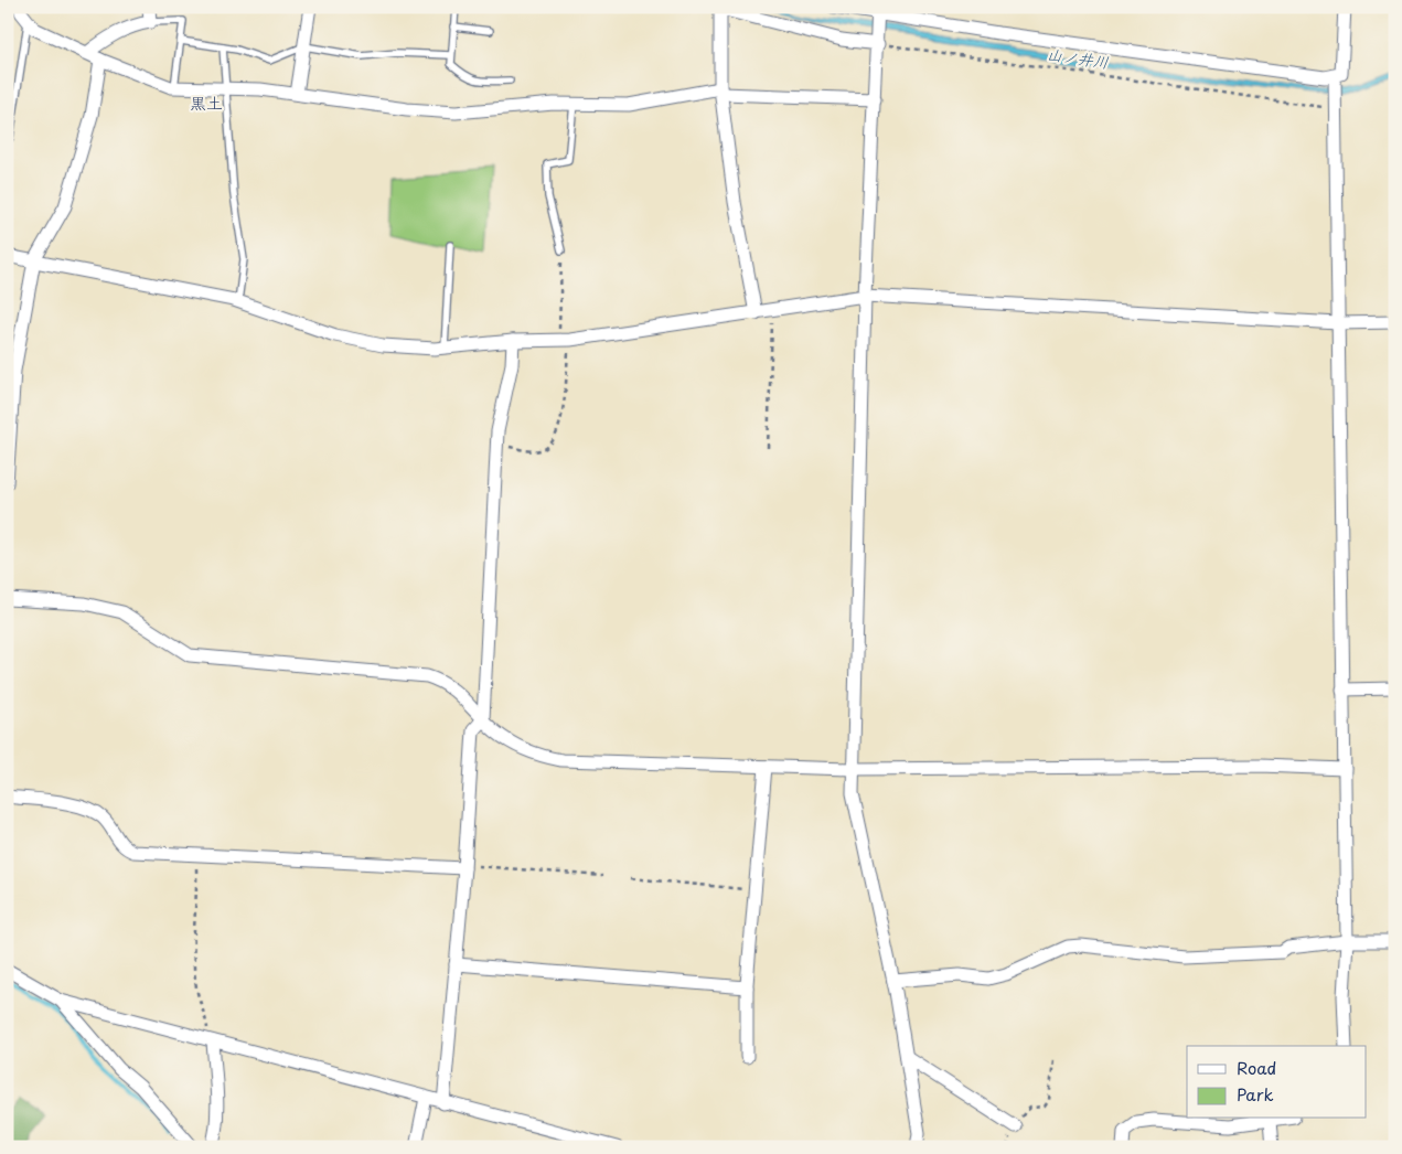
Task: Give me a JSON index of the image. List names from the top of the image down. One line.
{"districts":["黒土"],"water":["山ノ井川"],"legend":["Road","Park"]}
